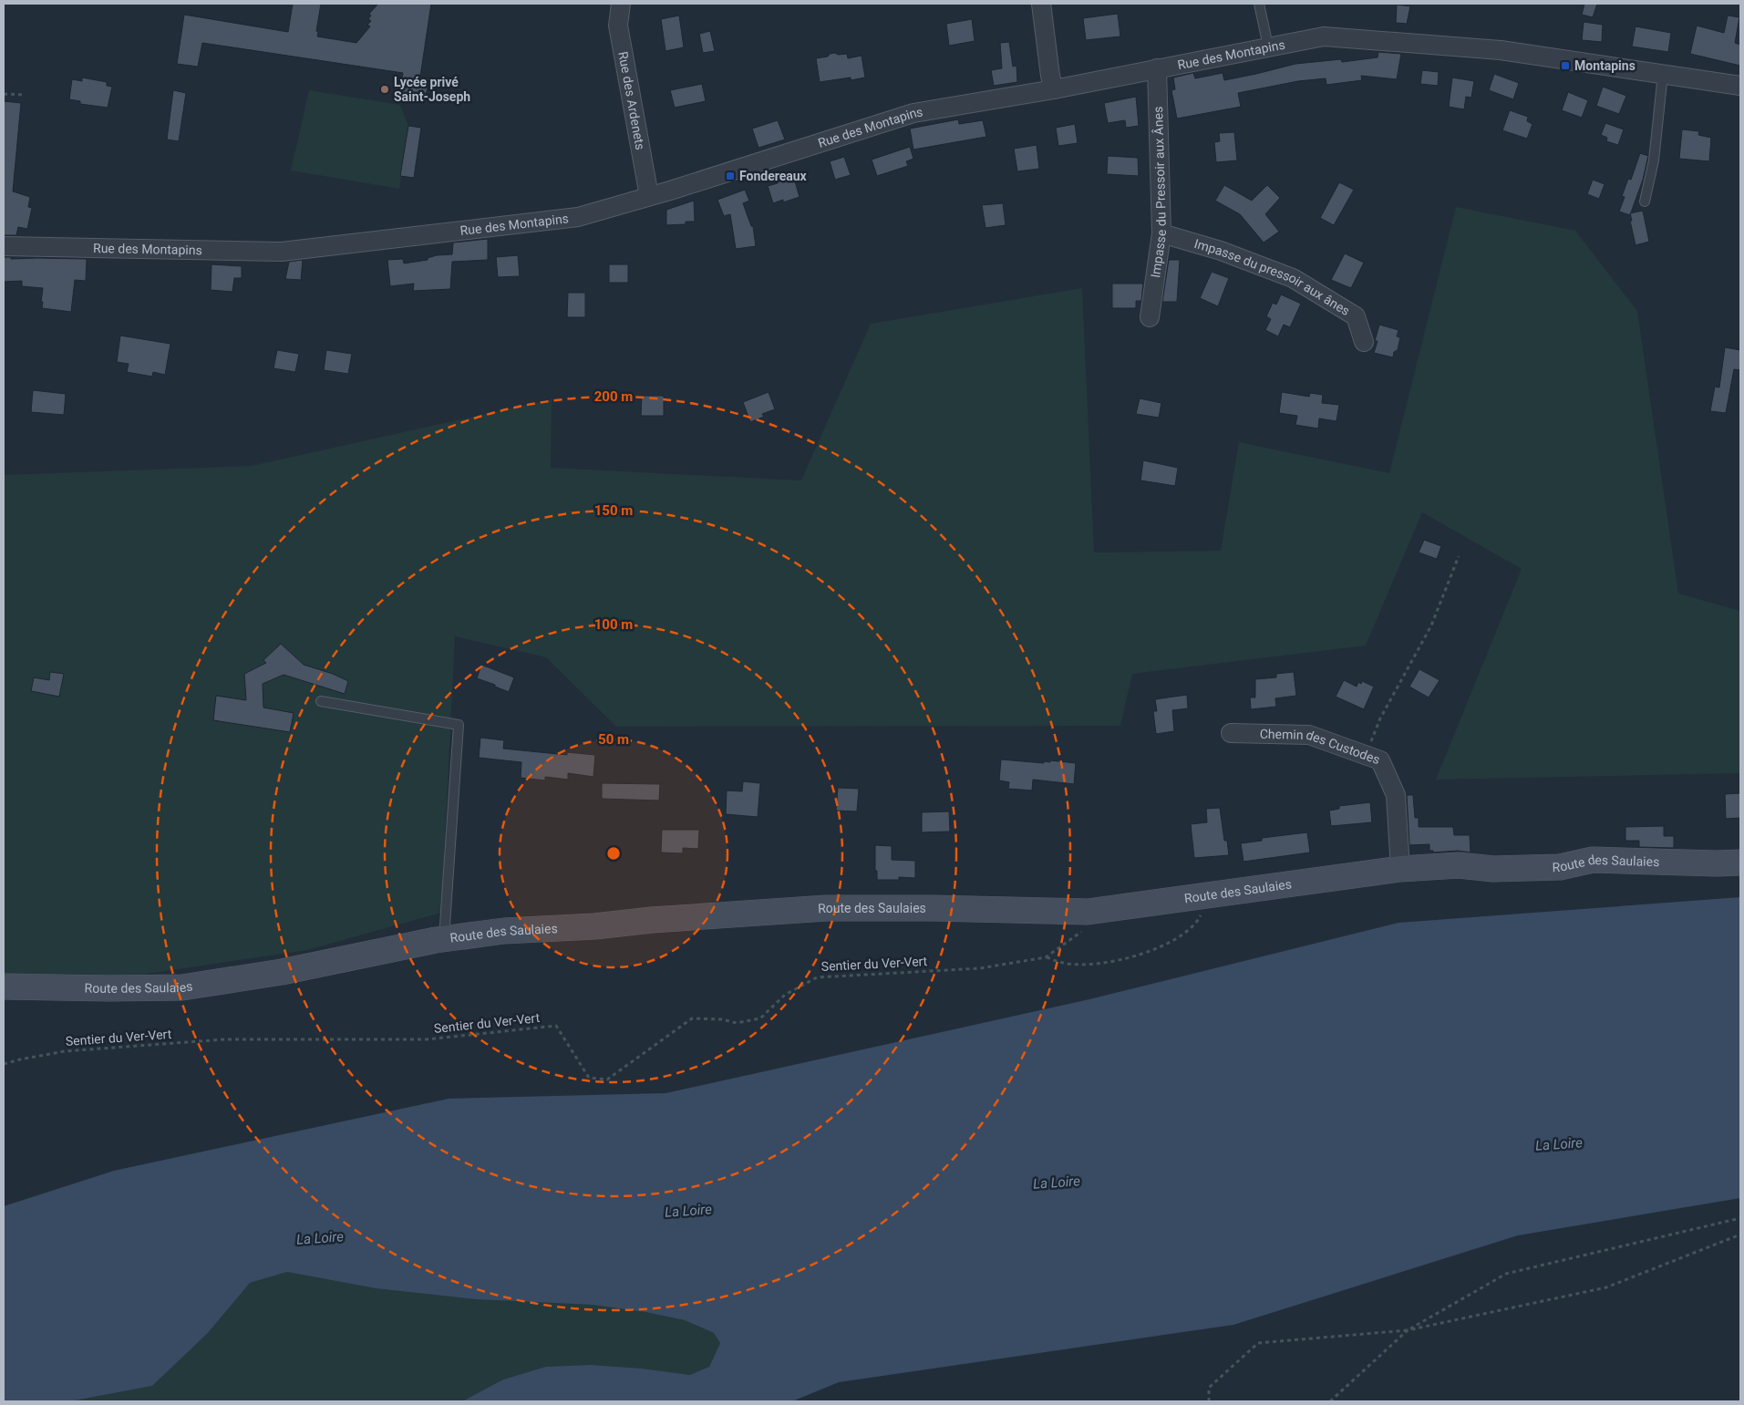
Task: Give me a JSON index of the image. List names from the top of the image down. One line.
{"streets":{"street":["Rue des Montapins","Rue des Ardenets","Impasse du Pressoir aux Ânes","Impasse du pressoir aux ânes","Chemin des Custodes","Route des Saulaies"],"path":["Sentier du Ver-Vert"]},"crossings":[["Rue des Montapins","Rue des Ardenets"],["Rue des Montapins","Impasse du Pressoir aux Ânes"],["Impasse du Pressoir aux Ânes","Impasse du pressoir aux ânes"],["Chemin des Custodes","Route des Saulaies"]],"water":["La Loire"],"places":{"transit":["Montapins","Fondereaux"],"other":["Lycée privé Saint-Joseph"]},"rings":["200 m","150 m","100 m","50 m"]}
